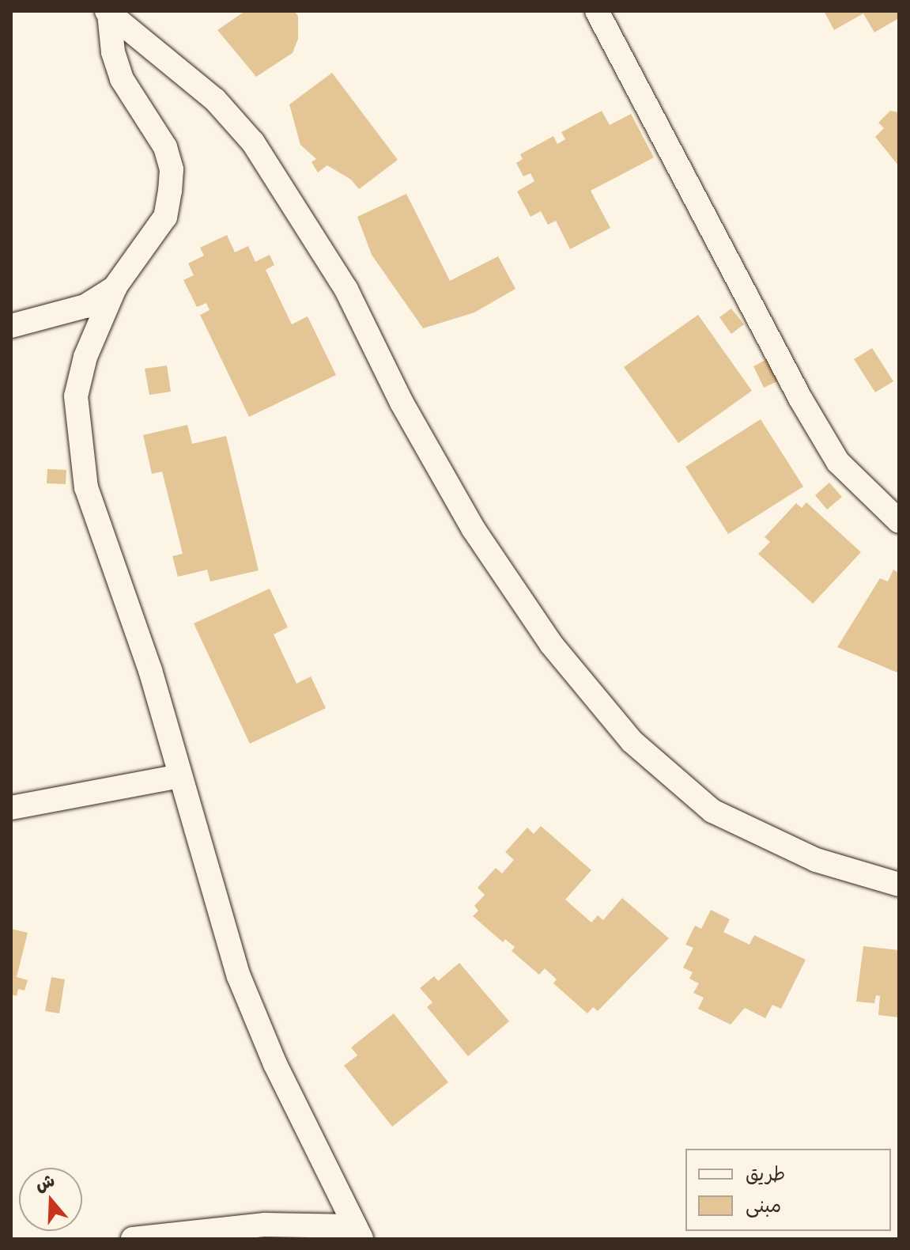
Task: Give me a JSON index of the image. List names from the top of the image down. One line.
{"legend":["طريق","مبنى"],"north":"top"}
